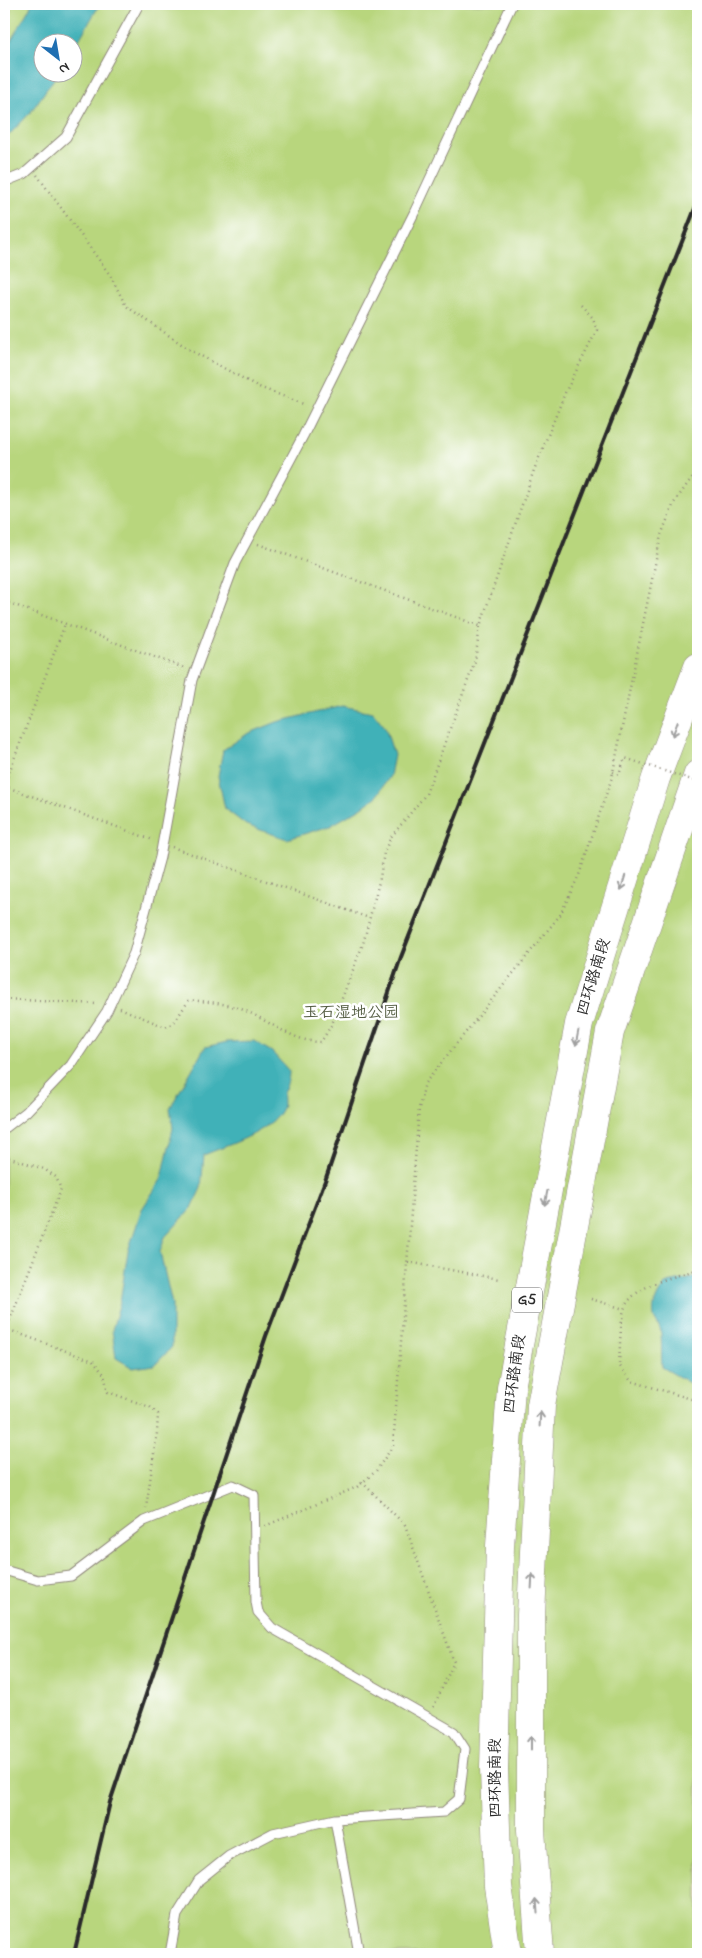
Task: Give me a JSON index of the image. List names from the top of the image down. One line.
{"streets":{"highway":["四环路南段","G5"]},"parks":["玉石湿地公园"],"north":"bottom right"}
